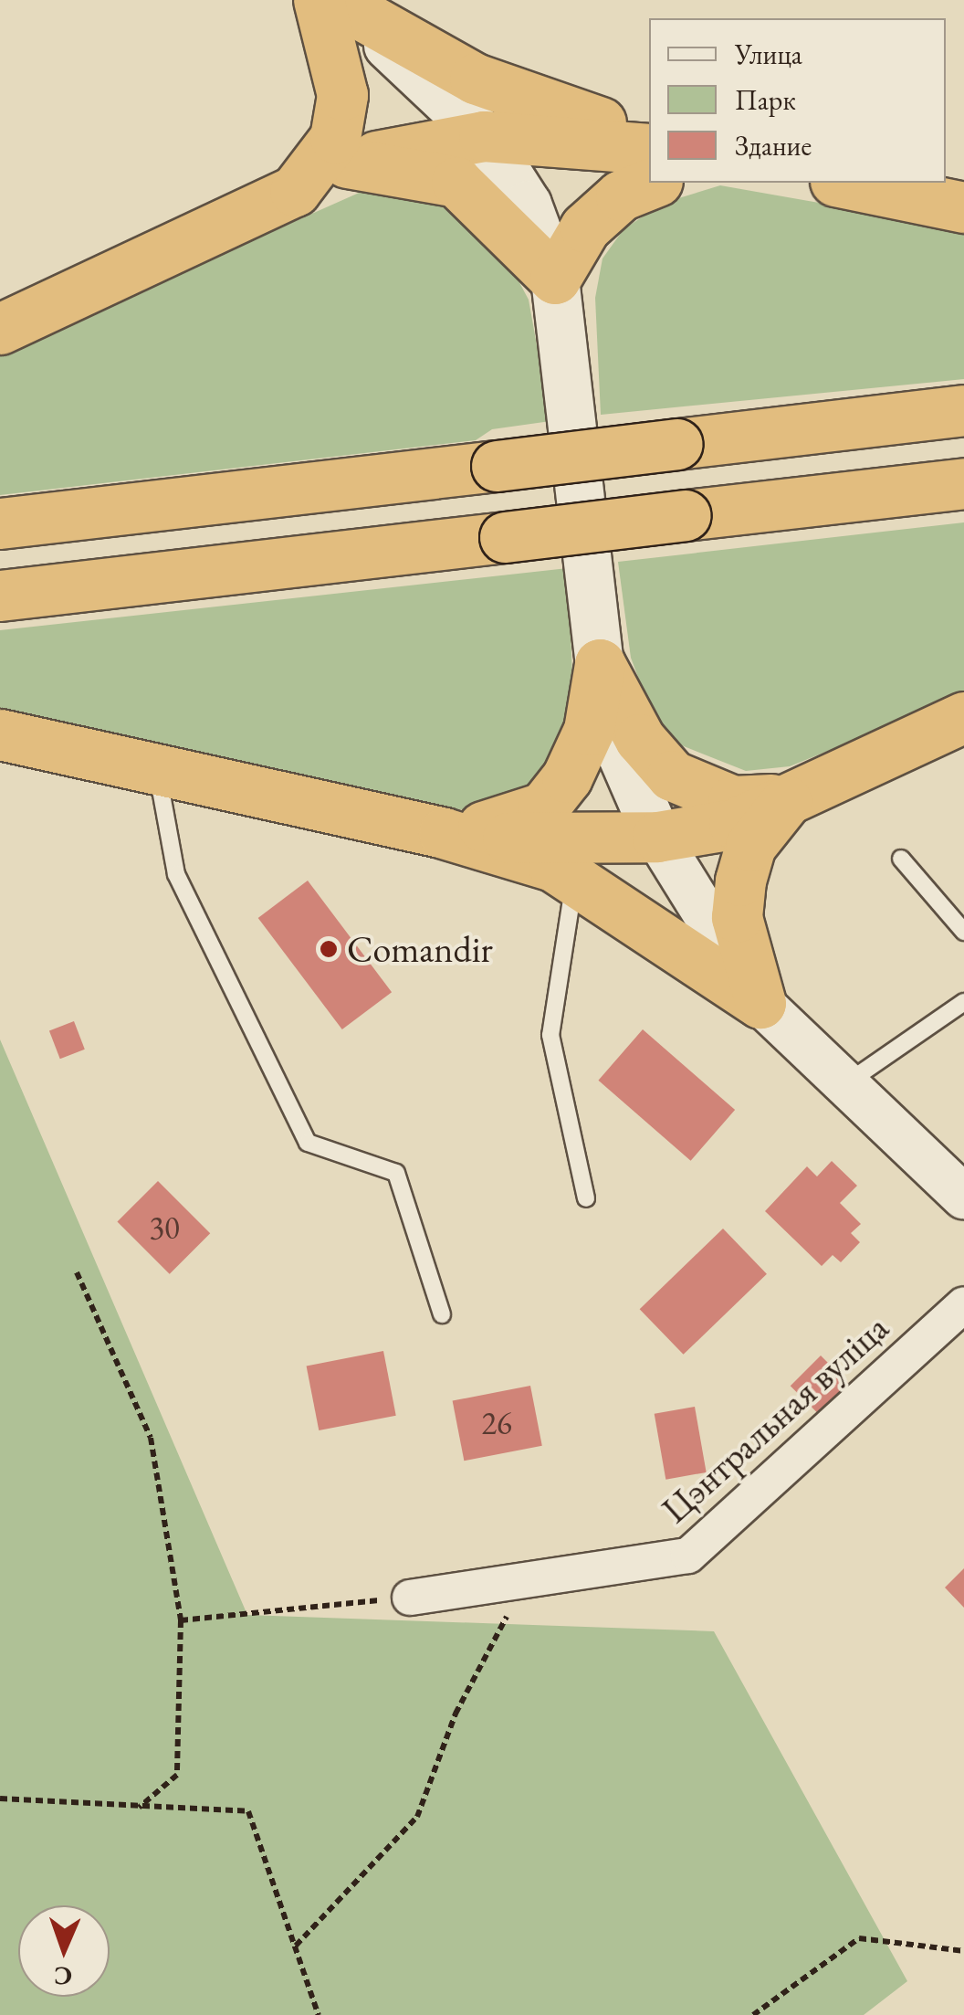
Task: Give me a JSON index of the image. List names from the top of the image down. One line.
{"streets":{"street":["Цэнтральная вуліца"]},"places":["Comandir"],"house_numbers":["30","26"],"legend":["Улица","Парк","Здание"],"north":"bottom"}
